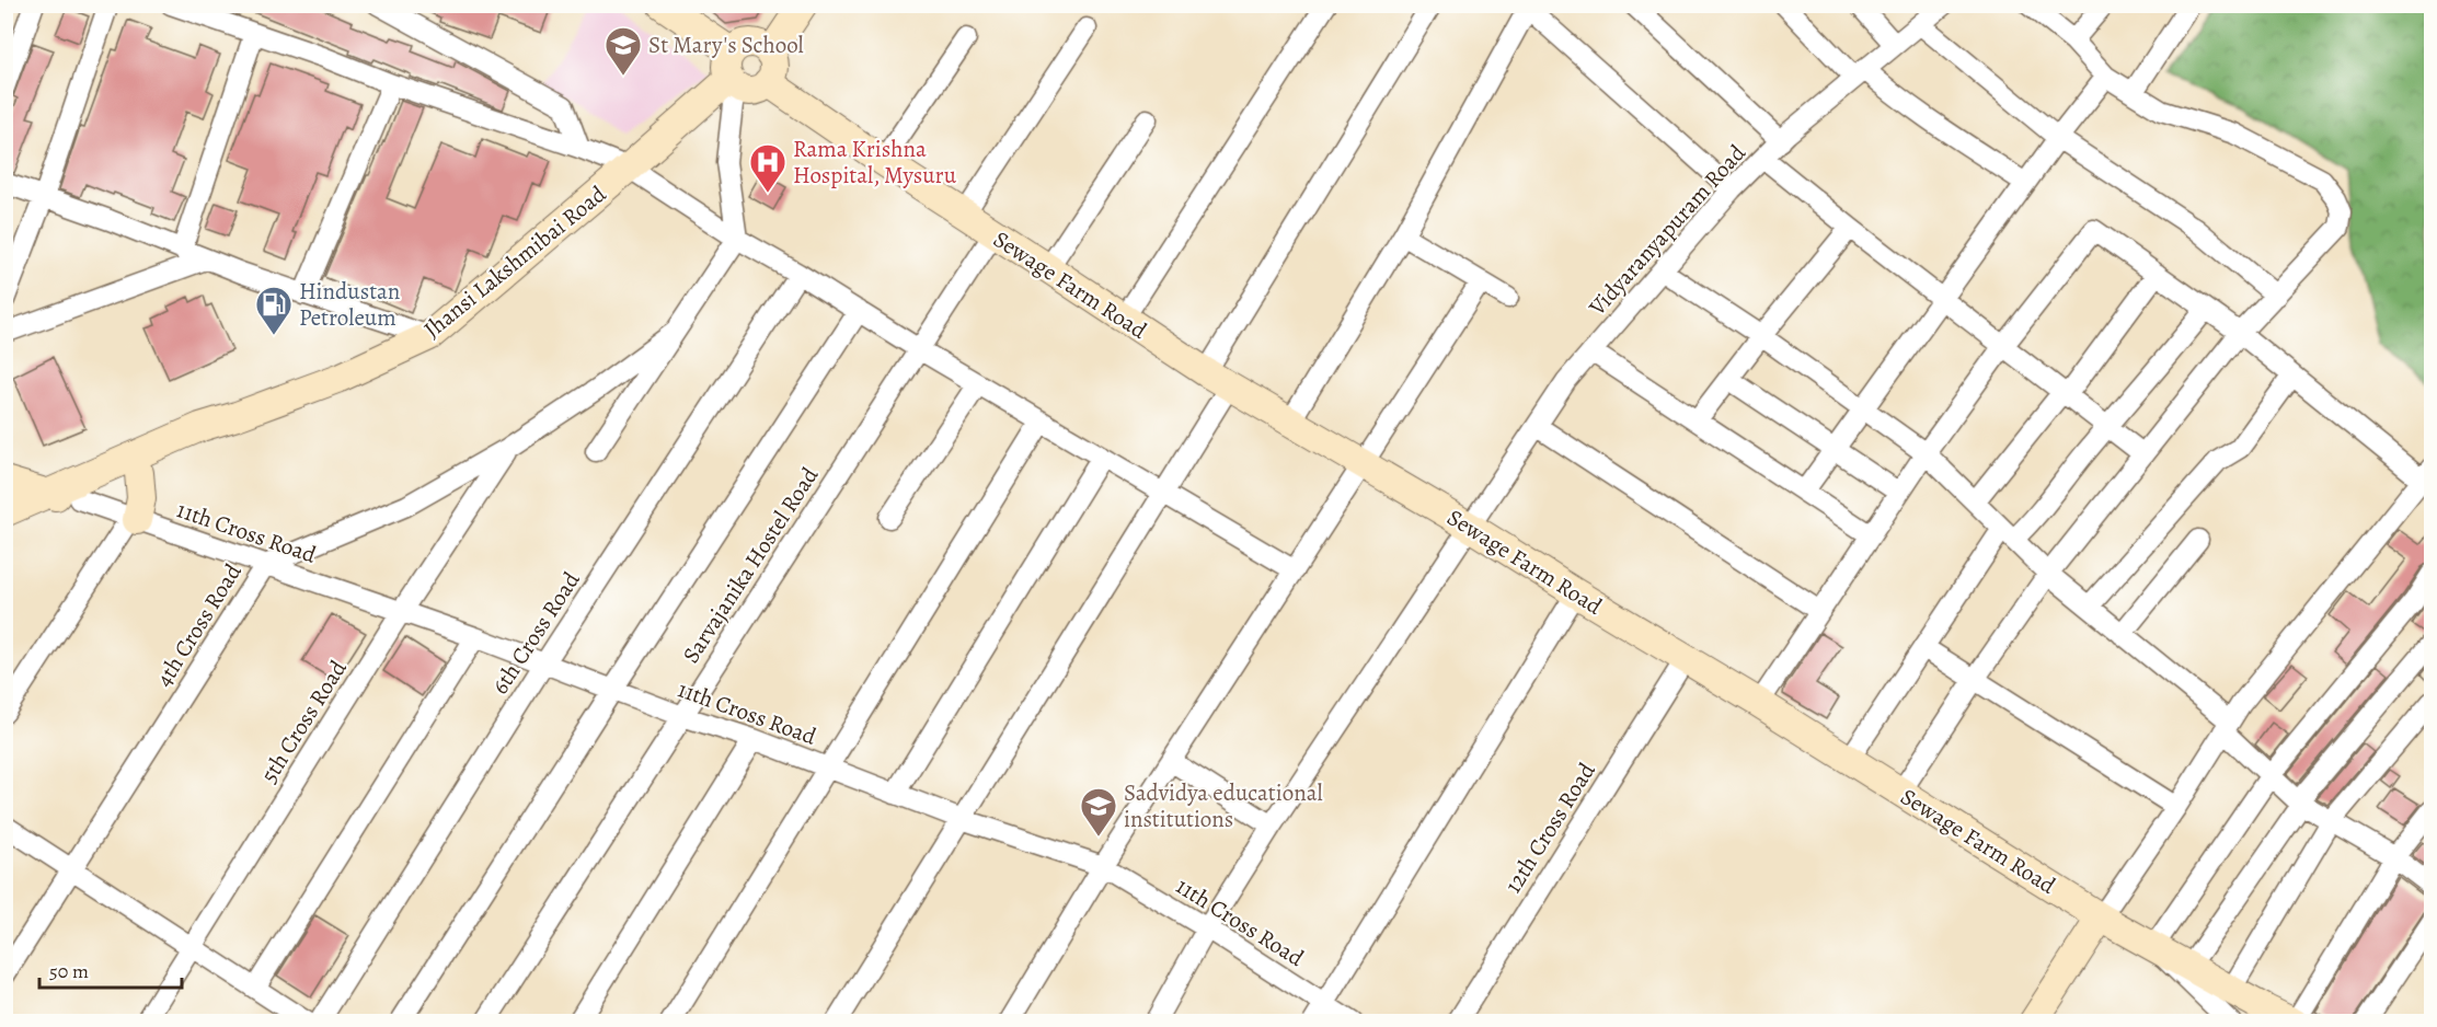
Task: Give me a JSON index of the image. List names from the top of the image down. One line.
{"streets":{"main road":["Jhansi Lakshmibai Road","Sewage Farm Road"],"street":["Vidyaranyapuram Road","11th Cross Road","Sarvajanika Hostel Road","4th Cross Road","6th Cross Road","5th Cross Road","12th Cross Road"]},"crossings":[["Vidyaranyapuram Road","Sewage Farm Road"],["Vidyaranyapuram Road","11th Cross Road"],["Jhansi Lakshmibai Road","Sewage Farm Road"],["Jhansi Lakshmibai Road","11th Cross Road"],["Sewage Farm Road","Sarvajanika Hostel Road"],["Sewage Farm Road","12th Cross Road"],["11th Cross Road","Sarvajanika Hostel Road"],["11th Cross Road","4th Cross Road"],["11th Cross Road","6th Cross Road"],["11th Cross Road","5th Cross Road"],["4th Cross Road","5th Cross Road"]],"places":{"school or university":["St Mary's School","Sadvidya educational institutions"],"hospital":["Rama Krishna Hospital, Mysuru"],"fuel station":["Hindustan Petroleum"]},"scale_bar":"50 m"}
